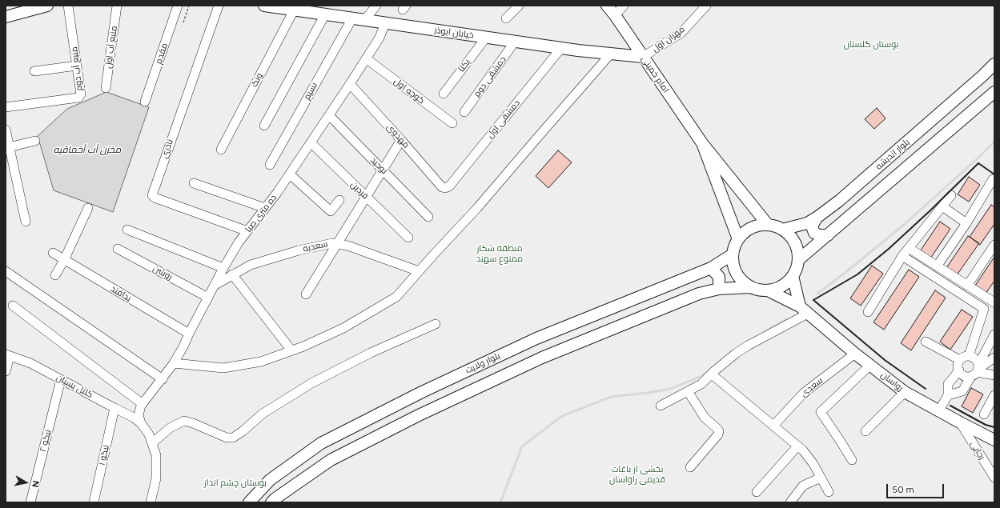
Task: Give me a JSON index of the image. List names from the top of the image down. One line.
{"streets":{"main road":["خیابان ابوذر","امام خمینی","بلوار اندیشه","بلوار ولایت","رواسان"],"street":["مهران اول","منبع آب اول","مقدم","یکتا","منبع آب دوم","دمشقی دوم","ونک","نسیم","کوچه اول","دمشقی اول","مهدوی","نادری","توحید","فردین","ده متری صبا","سعدیه","روشن","پدافند","کلنل پسیان","سعدی","نیکو ۲","رجایی","نیکو ۱"]},"crossings":[["خیابان ابوذر","مهران اول"],["خیابان ابوذر","یکتا"],["خیابان ابوذر","امام خمینی"],["خیابان ابوذر","دمشقی دوم"],["خیابان ابوذر","ونک"],["خیابان ابوذر","نسیم"],["خیابان ابوذر","دمشقی اول"],["خیابان ابوذر","ده متری صبا"],["مهران اول","امام خمینی"],["کوچه اول","ده متری صبا"],["دمشقی اول","مهدوی"],["مهدوی","ده متری صبا"],["نادری","ده متری صبا"],["بلوار اندیشه","بلوار ولایت"],["بلوار اندیشه","رواسان"],["توحید","ده متری صبا"],["فردین","ده متری صبا"],["ده متری صبا","سعدیه"],["ده متری صبا","روشن"],["ده متری صبا","پدافند"],["بلوار ولایت","رواسان"],["رواسان","سعدی"],["رواسان","رجایی"],["کلنل پسیان","نیکو ۲"],["کلنل پسیان","نیکو ۱"]],"water":["مخزن آب آخماقیه"],"parks":["بوستان گلستان","منطقه شکار ممنوع سهند","بخشی از باغات قدیمی راواسان","بوستان چشم انداز"],"scale_bar":"50 m","north":"right"}
